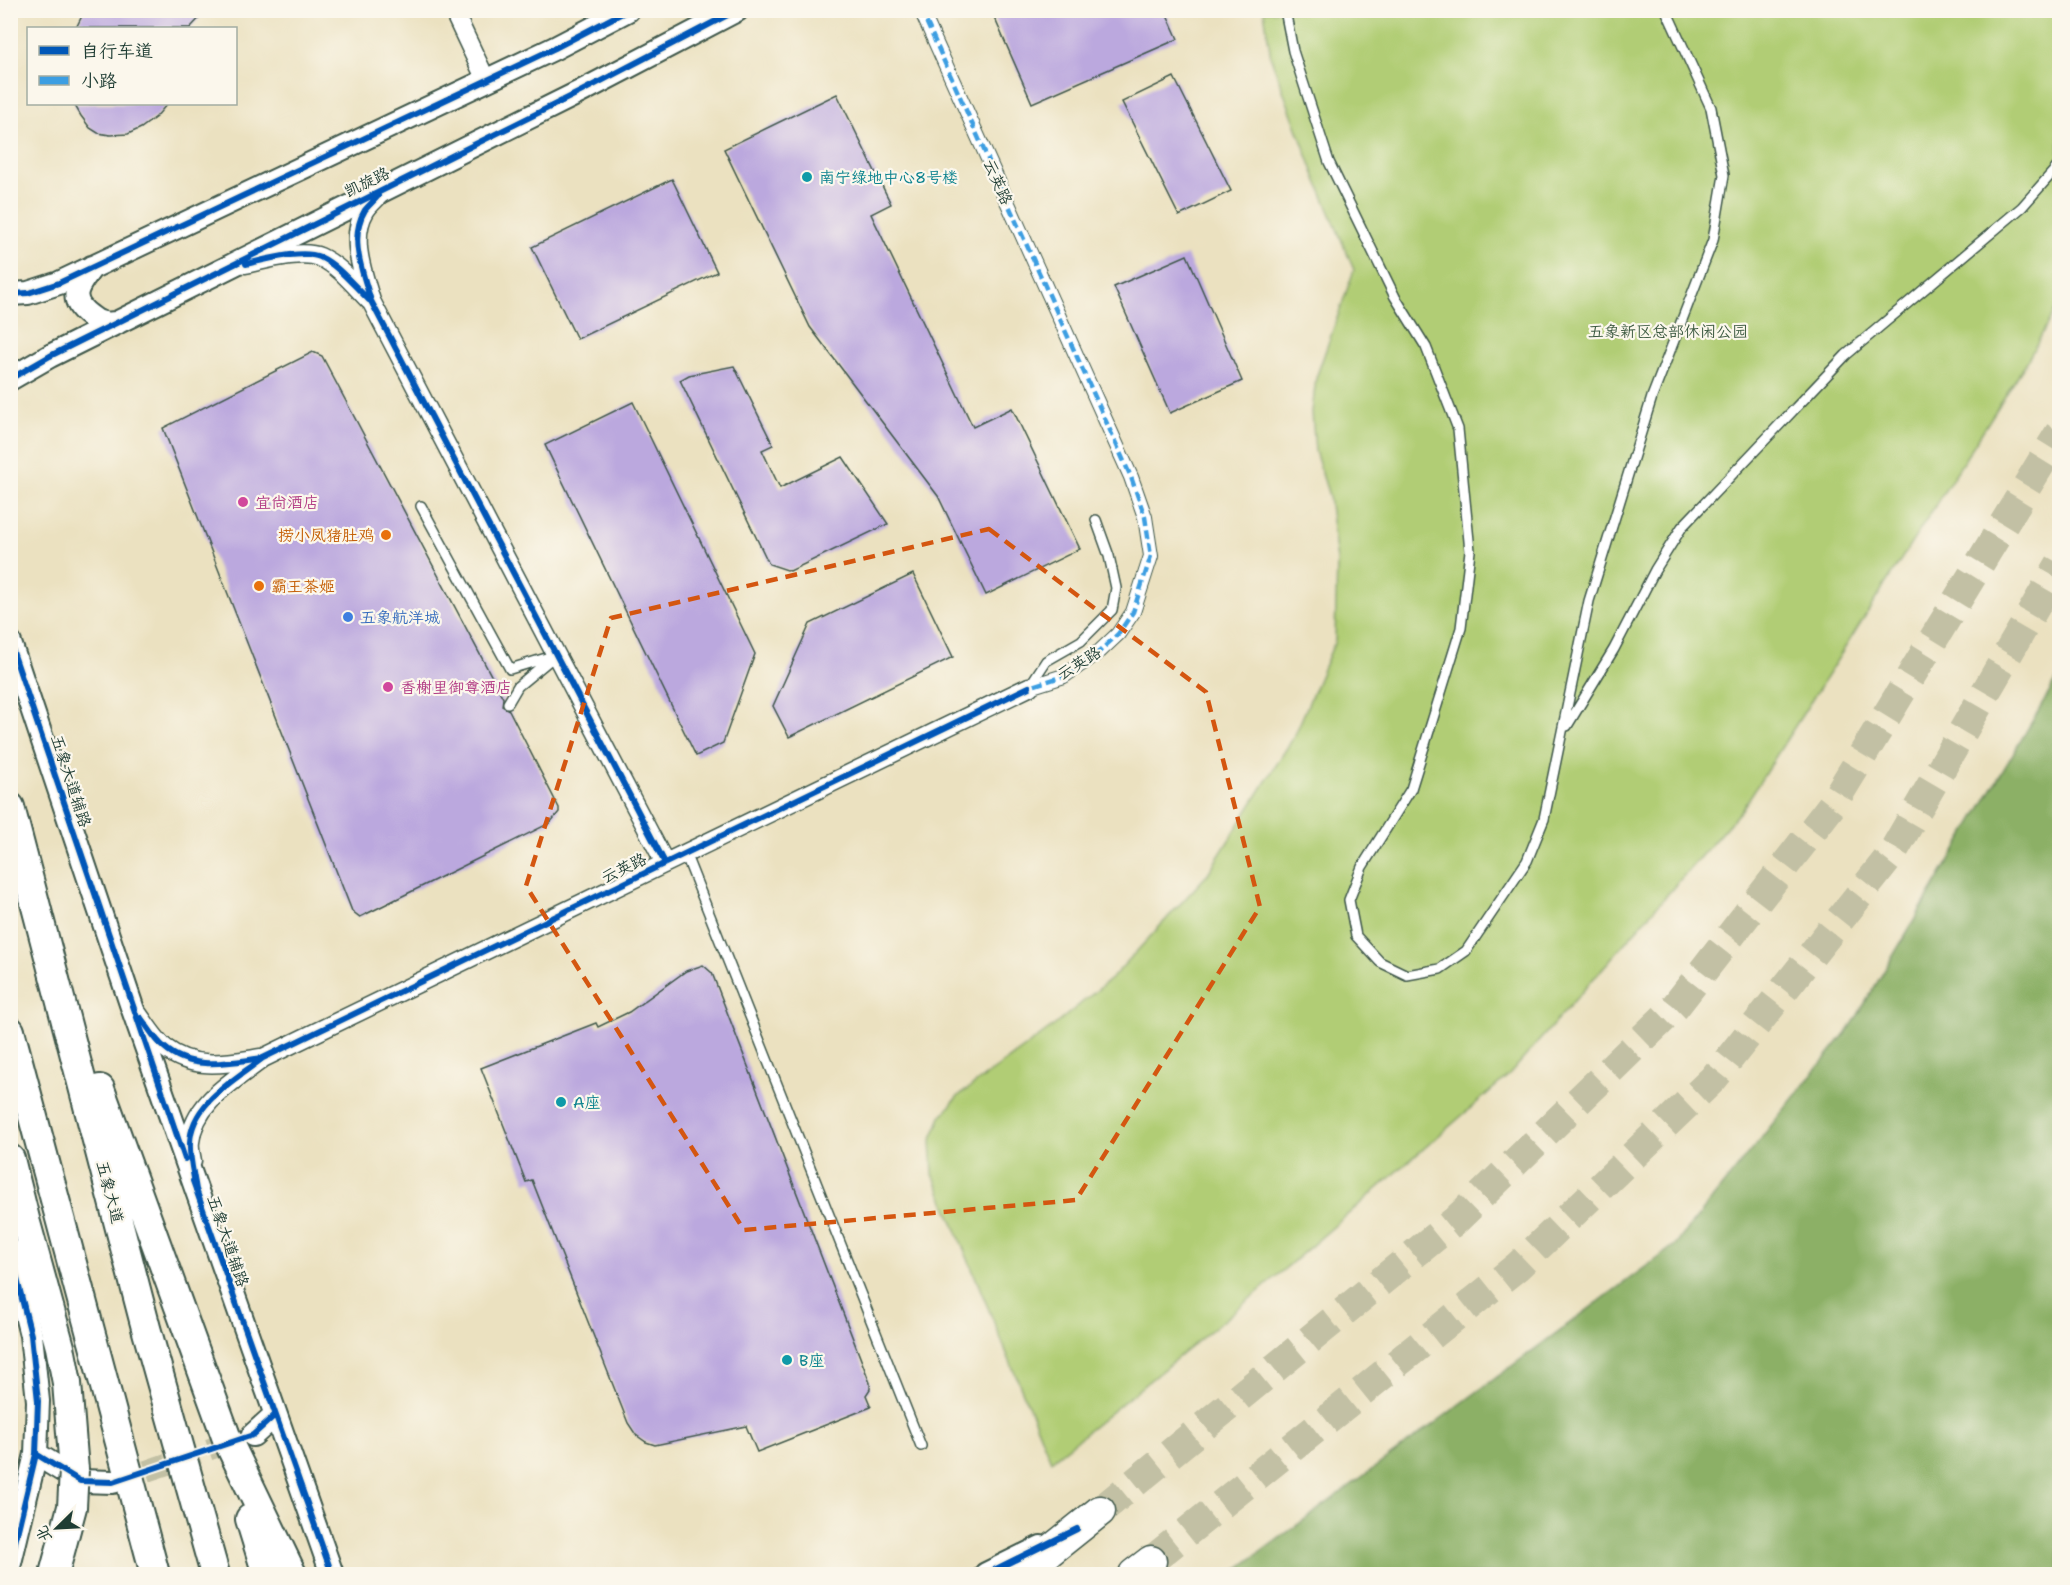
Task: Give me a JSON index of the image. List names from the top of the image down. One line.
{"streets":{"main road":["五象大道"],"street":["凯旋路","云英路","五象大道辅路"]},"parks":["五象新区总部休闲公园"],"places":["南宁绿地中心8号楼","宜尚酒店","捞小凤猪肚鸡","霸王茶姬","五象航洋城","香榭里御尊酒店","A座","B座"],"legend":["自行车道","小路"],"north":"bottom left"}
